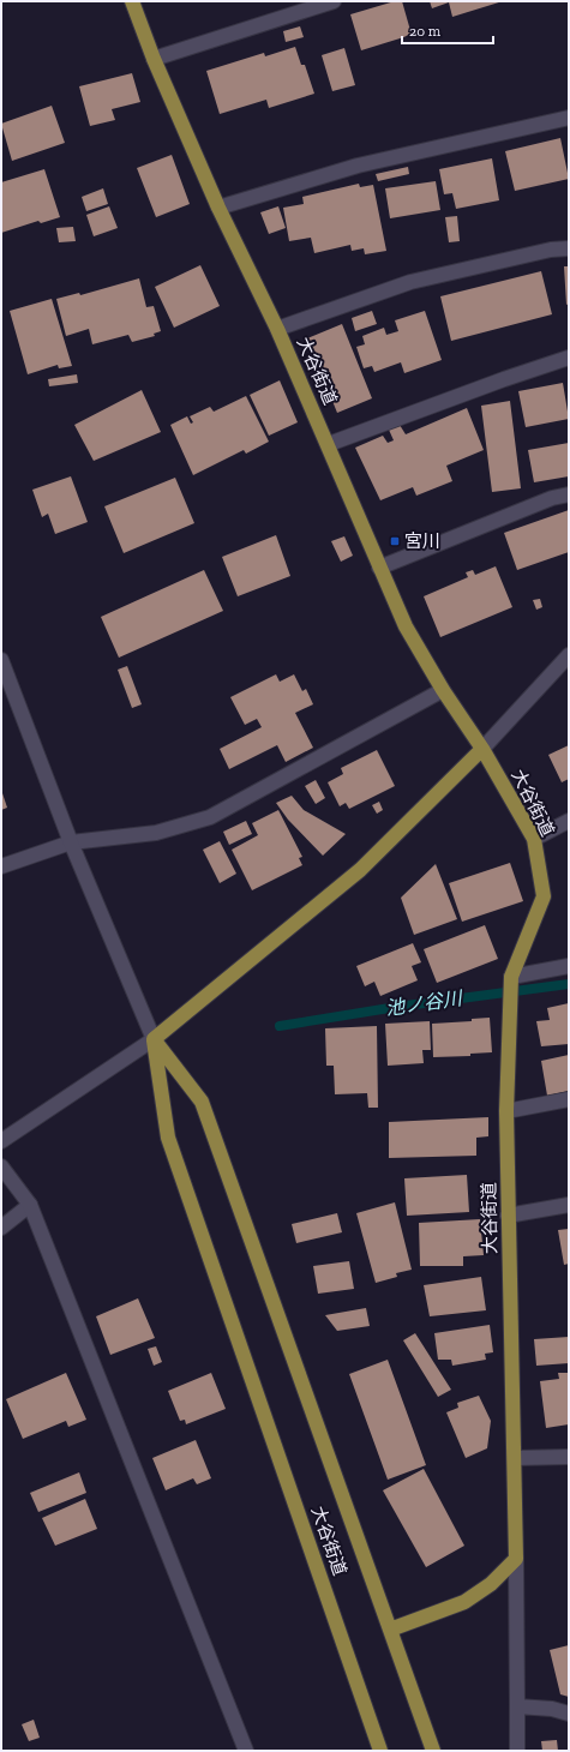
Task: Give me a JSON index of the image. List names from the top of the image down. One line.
{"streets":{"main road":["大谷街道"]},"water":["池ノ谷川"],"places":{"transit":["宮川"]},"scale_bar":"20 m"}
